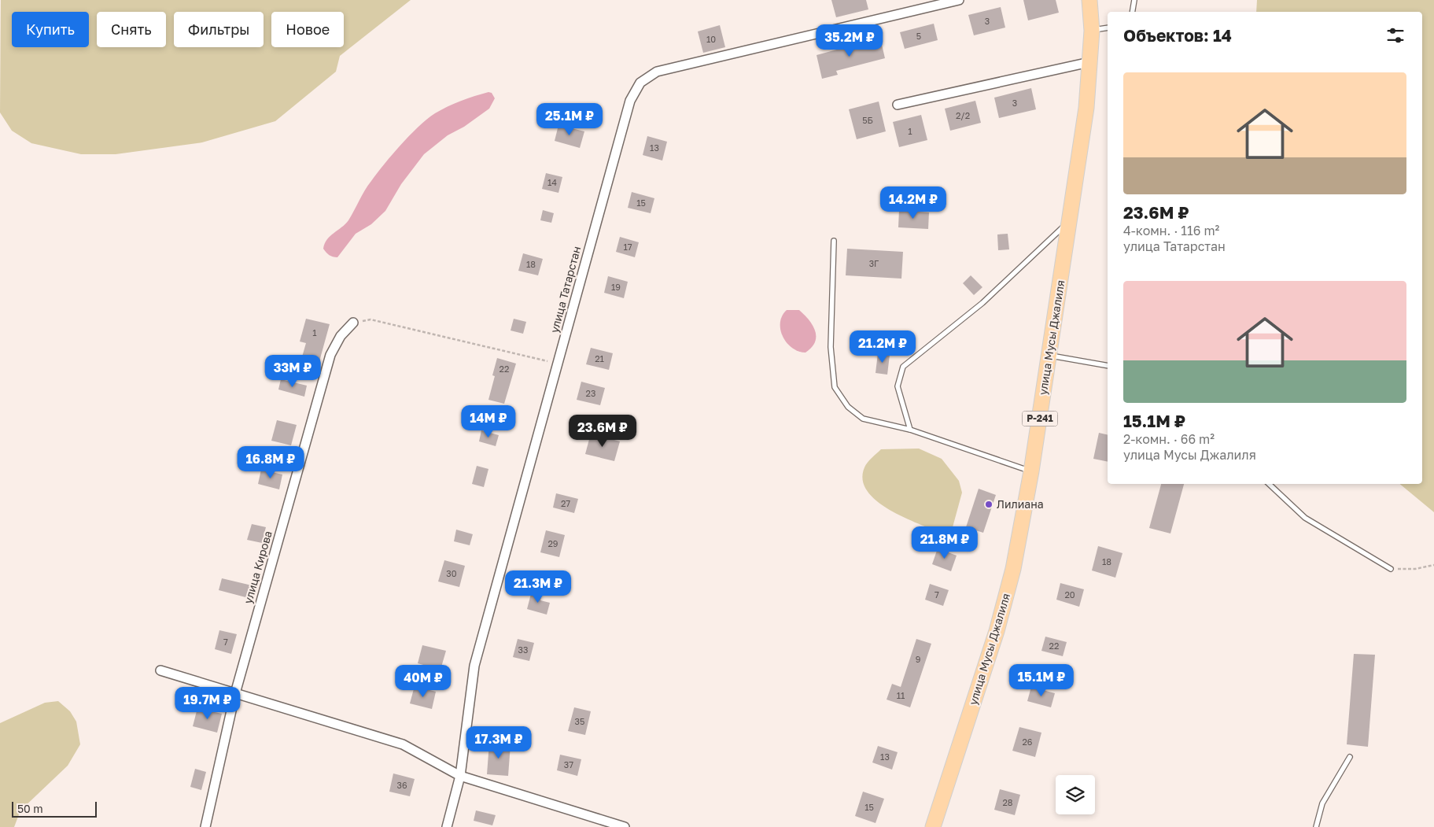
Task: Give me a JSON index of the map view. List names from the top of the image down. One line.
{"streets":{"highway":["улица Мусы Джалиля","Р-241"],"street":["улица Татарстан","улица Кирова"]},"places":["Лилиана"],"house_numbers":["3","5","10","3","2/2","5Б","1","13","14","15","17","3Г","18","19","1","21","22","23","27","29","18","30","7","20","7","22","33","9","11","35","26","13","37","36","28","15"],"scale_bar":"50 m","page":{"chip":["Купить","Снять","Фильтры","Новое"],"heading":"Объектов: 14","price":["35.2M ₽","25.1M ₽","14.2M ₽","21.2M ₽","33M ₽","14M ₽","23.6M ₽","16.8M ₽","21.8M ₽","21.3M ₽","15.1M ₽","40M ₽","19.7M ₽","17.3M ₽"],"list":[{"name":"23.6M ₽","note":"4-комн. · 116 m² · улица Татарстан"},{"name":"15.1M ₽","note":"2-комн. · 66 m² · улица Мусы Джалиля"}],"scale":"50 m"}}
